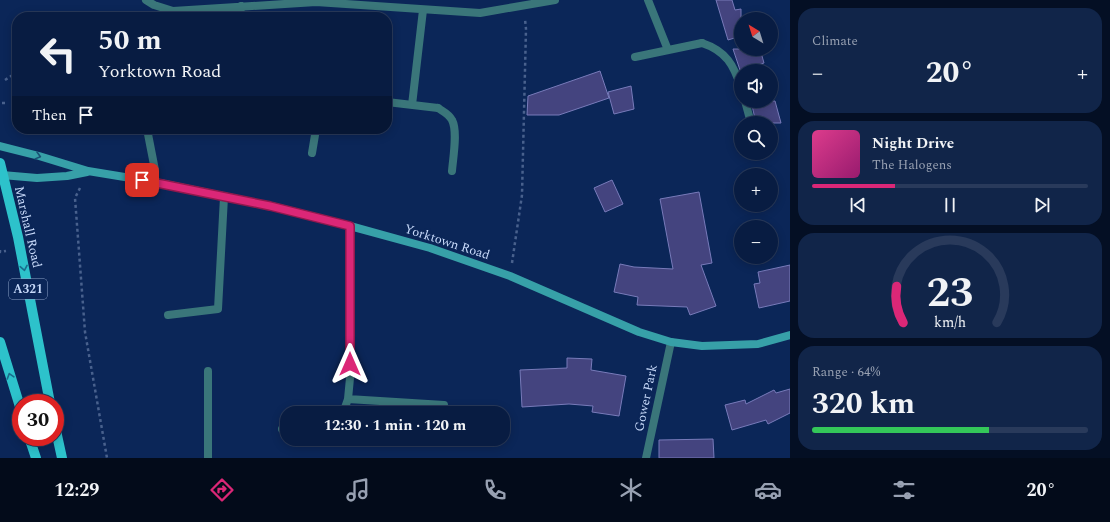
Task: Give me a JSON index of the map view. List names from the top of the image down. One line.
{"streets":{"main road":["Marshall Road","A321"],"street":["Yorktown Road","Gower Park"]},"crossings":[["Marshall Road","Yorktown Road"],["Marshall Road","A321"],["Yorktown Road","A321"],["Yorktown Road","Gower Park"]],"one_way":["Marshall Road"],"north":"top left","page":{"tile":["Climate",["Range · 64%","320 km"]],"map_buttons":["+","−"],"turn":["50 m","Yorktown Road"],"heat":["−","20°","+"],"then":"Then","song":["Night Drive","The Halogens"],"limit":"30","trip":"12:30 · 1 min · 120 m","tabs":["12:29","20°"],"gauge":["23","km/h"]}}
